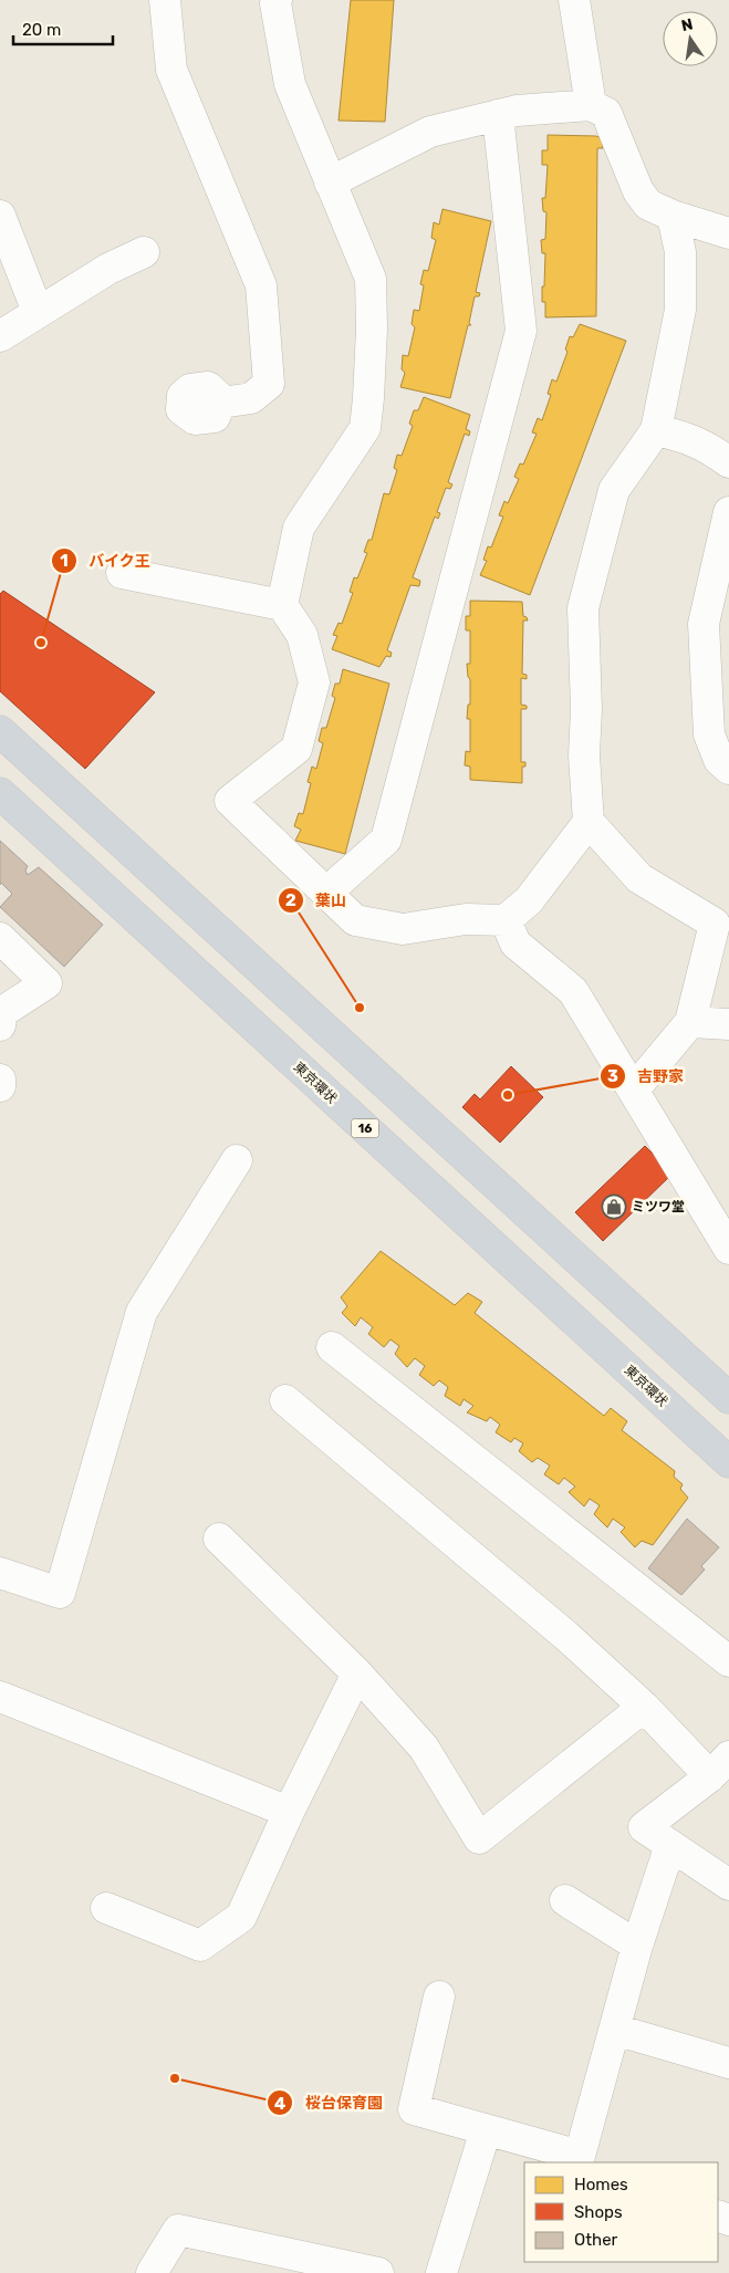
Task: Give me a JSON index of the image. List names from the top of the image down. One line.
{"streets":{"highway":["東京環状","16"]},"places":{"other":["バイク王","葉山","吉野家","桜台保育園"],"shop":["ミツワ堂"]},"legend":["Homes","Shops","Other"],"scale_bar":"20 m","north":"top"}
